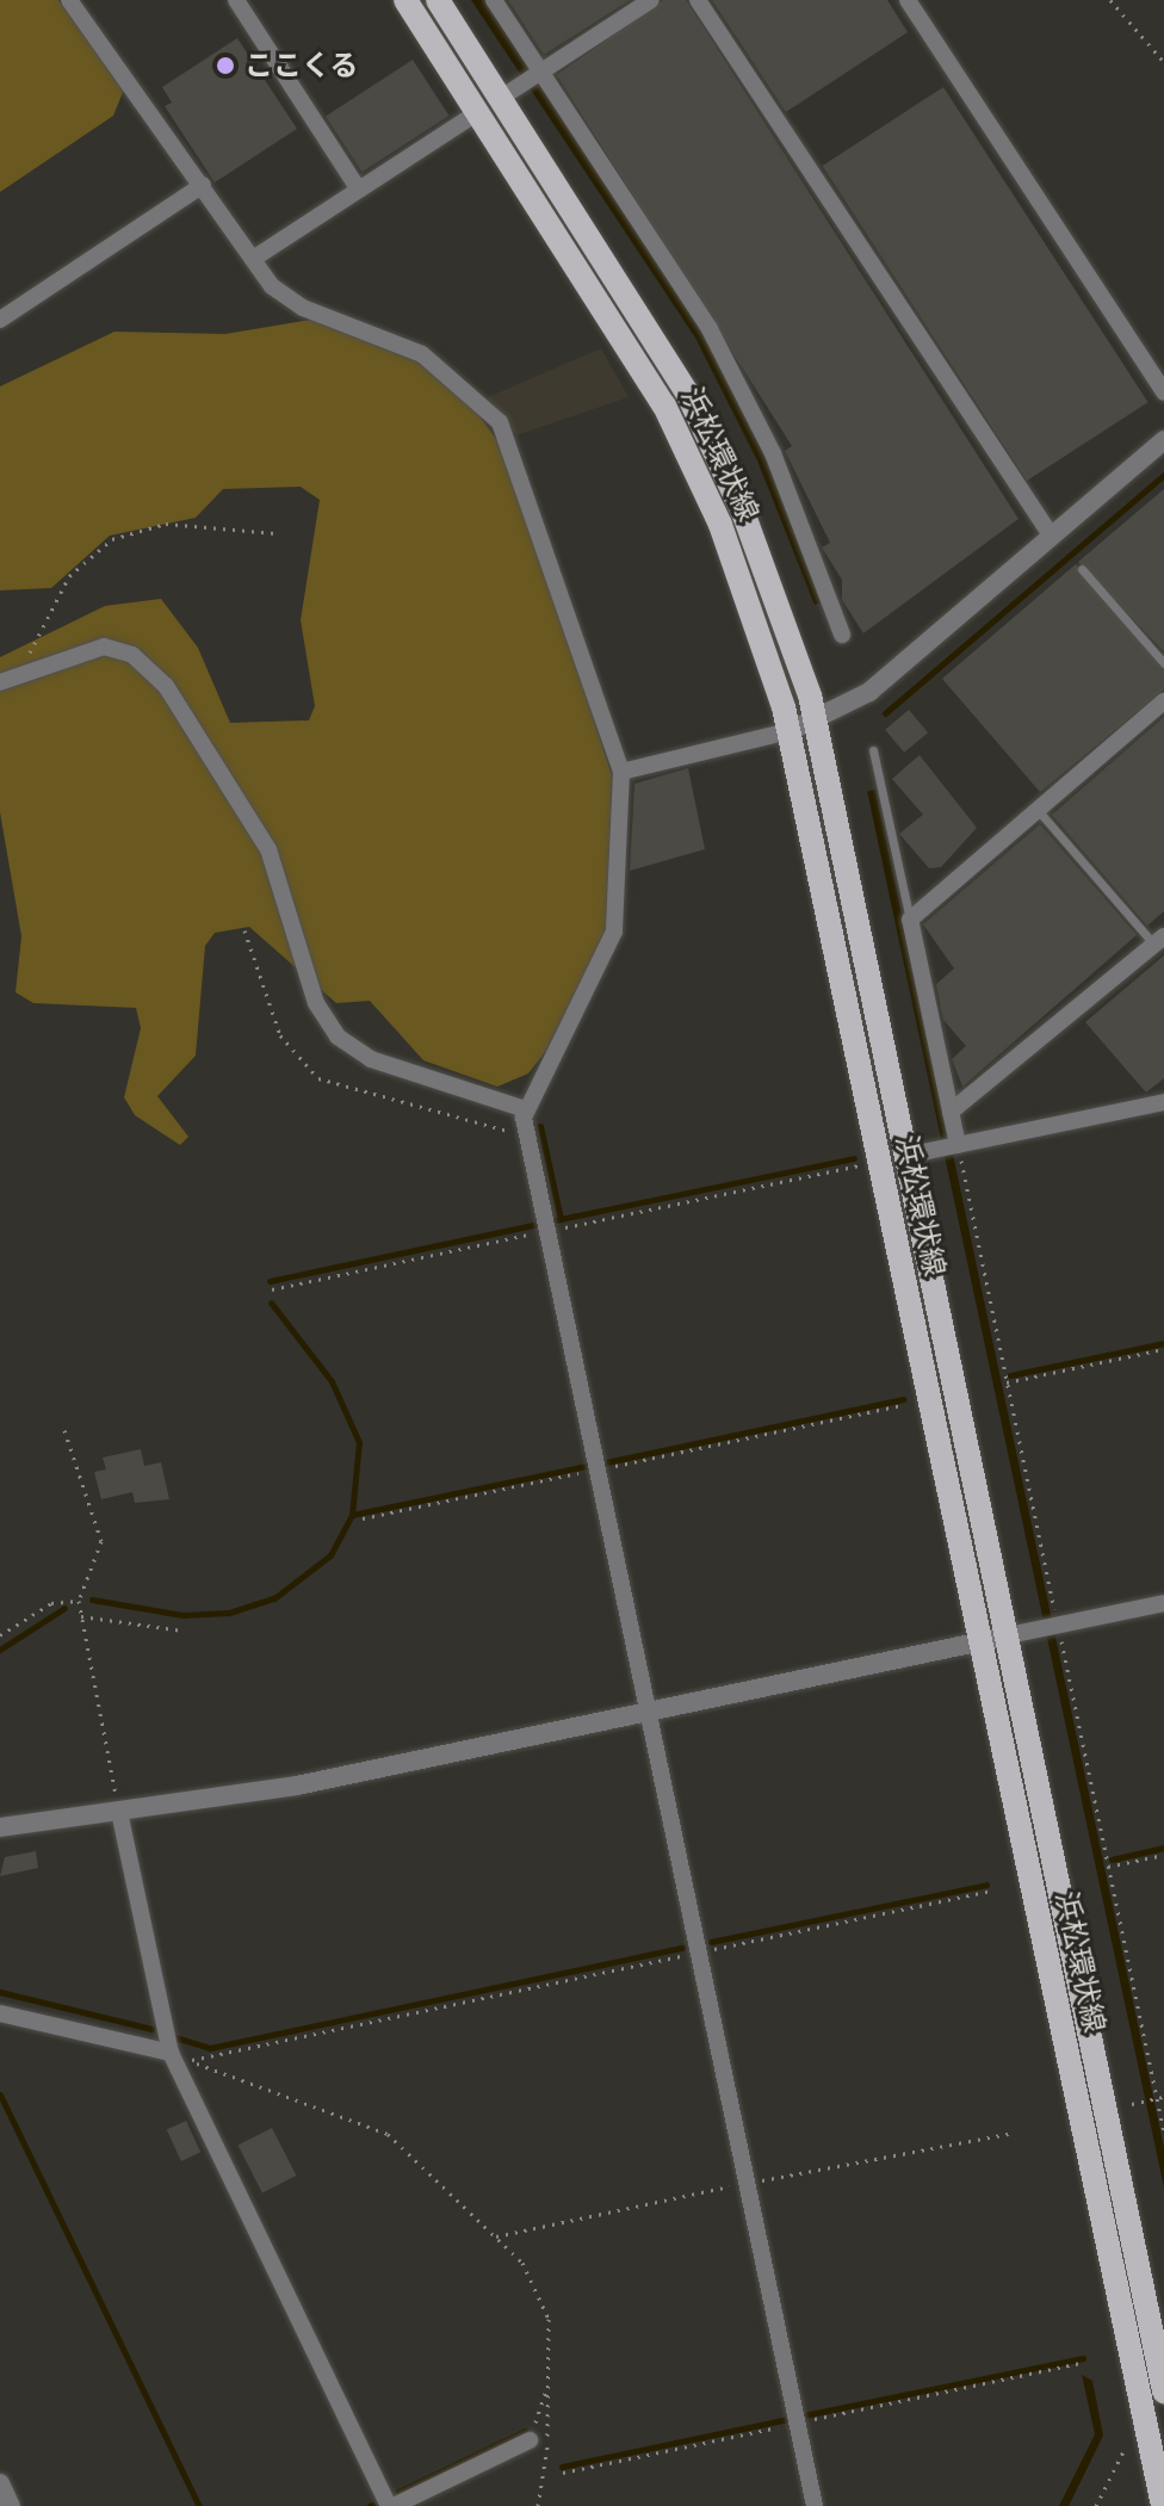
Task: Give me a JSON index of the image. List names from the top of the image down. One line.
{"streets":{"main road":["浜松環状線"]},"places":["ここくる"]}
